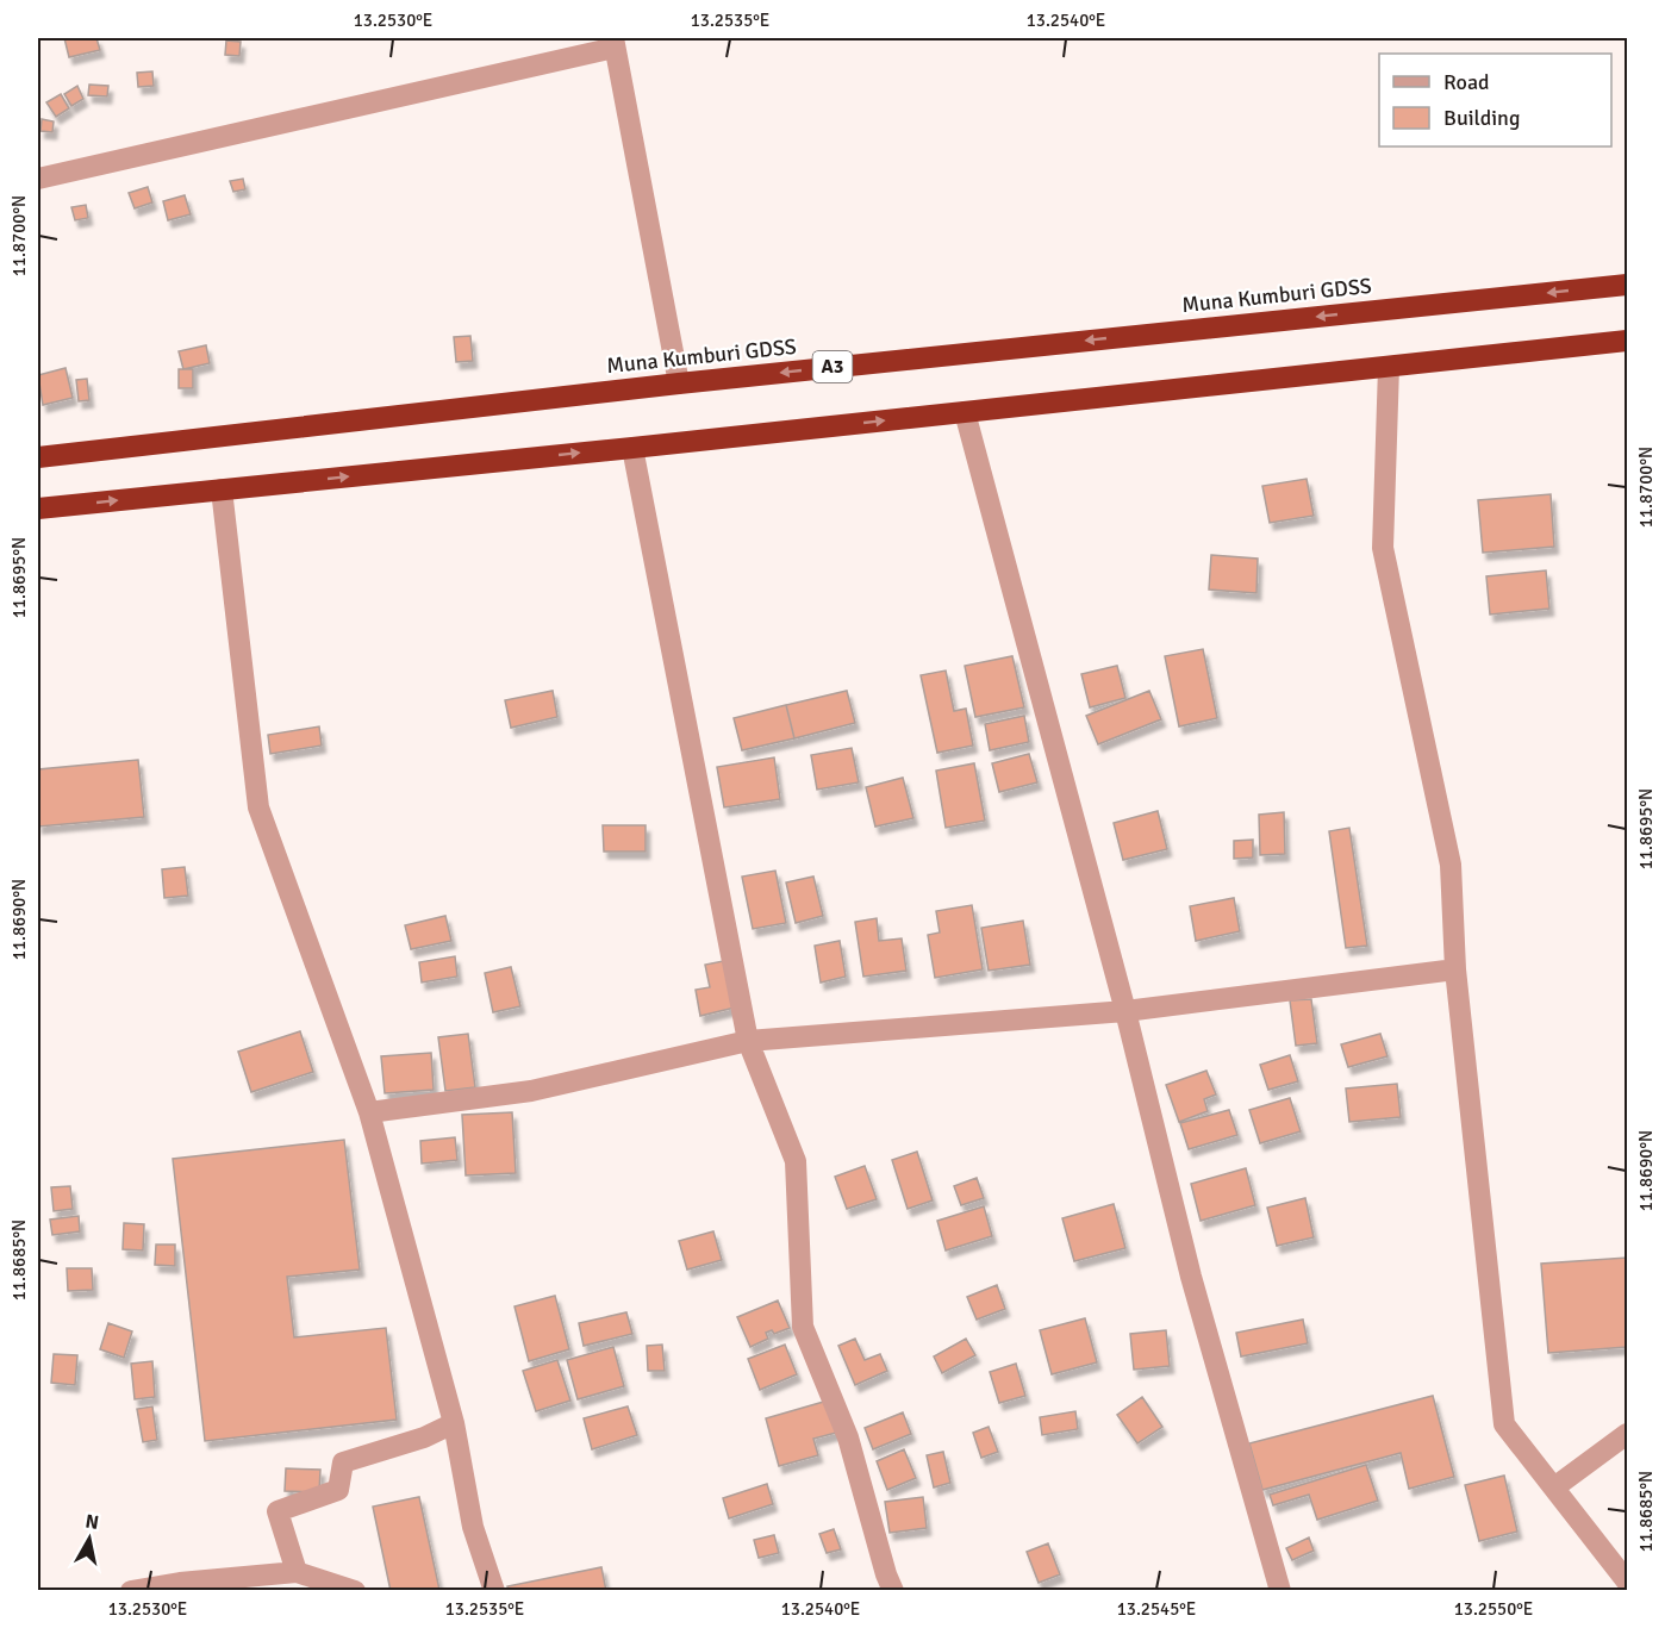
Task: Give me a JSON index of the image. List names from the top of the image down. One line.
{"streets":{"highway":["Muna Kumburi GDSS","A3"]},"legend":["Road","Building"],"north":"top","coordinates":["13.2530°E","13.2535°E","13.2540°E","11.8700°N","11.8695°N","11.8690°N","11.8685°N","13.2545°E","13.2550°E"]}
